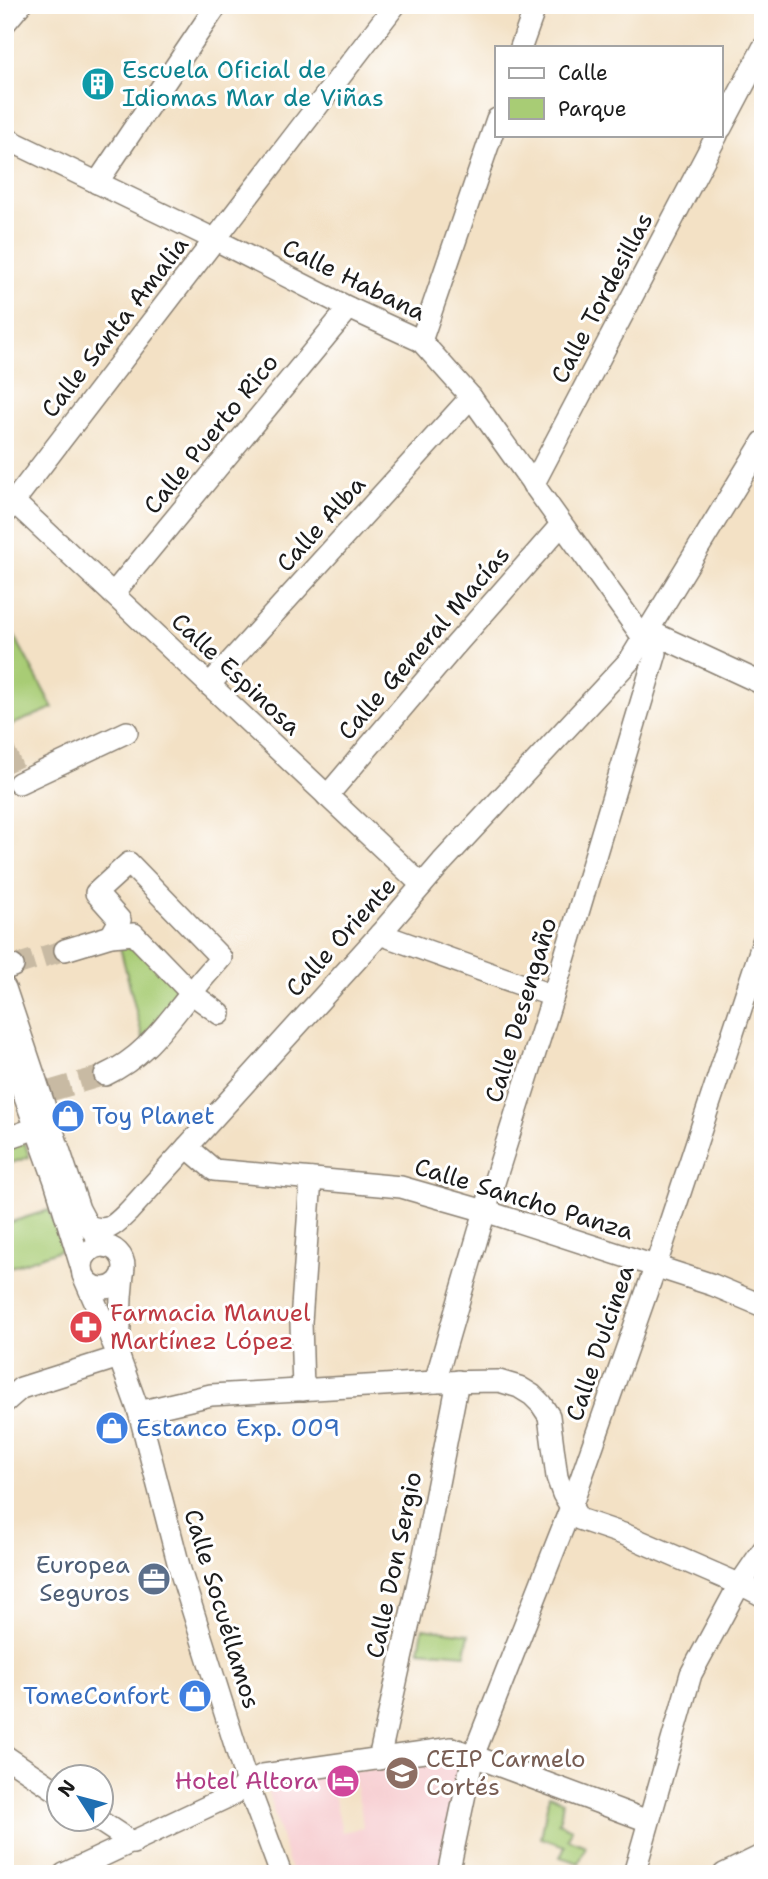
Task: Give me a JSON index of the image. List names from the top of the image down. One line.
{"streets":{"street":["Calle Habana","Calle Tordesillas","Calle Santa Amalia","Calle Puerto Rico","Calle Alba","Calle General Macías","Calle Espinosa","Calle Oriente","Calle Desengaño","Calle Sancho Panza","Calle Dulcinea","Calle Don Sergio","Calle Socuéllamos"]},"crossings":[["Calle Habana","Calle Tordesillas"],["Calle Habana","Calle Santa Amalia"],["Calle Habana","Calle Puerto Rico"],["Calle Habana","Calle Alba"],["Calle Habana","Calle General Macías"],["Calle Habana","Calle Oriente"],["Calle Habana","Calle Desengaño"],["Calle Santa Amalia","Calle Espinosa"],["Calle Puerto Rico","Calle Espinosa"],["Calle Alba","Calle Espinosa"],["Calle General Macías","Calle Espinosa"],["Calle Espinosa","Calle Oriente"],["Calle Oriente","Calle Desengaño"],["Calle Oriente","Calle Sancho Panza"],["Calle Desengaño","Calle Sancho Panza"],["Calle Sancho Panza","Calle Dulcinea"]],"places":{"building":["Escuela Oficial de Idiomas Mar de Viñas"],"shop":["Toy Planet","Estanco Exp. 009","TomeConfort"],"pharmacy":["Farmacia Manuel Martínez López"],"office":["Europea Seguros"],"school or university":["CEIP Carmelo Cortés"],"hotel":["Hotel Altora"]},"legend":["Calle","Parque"],"north":"top left"}
